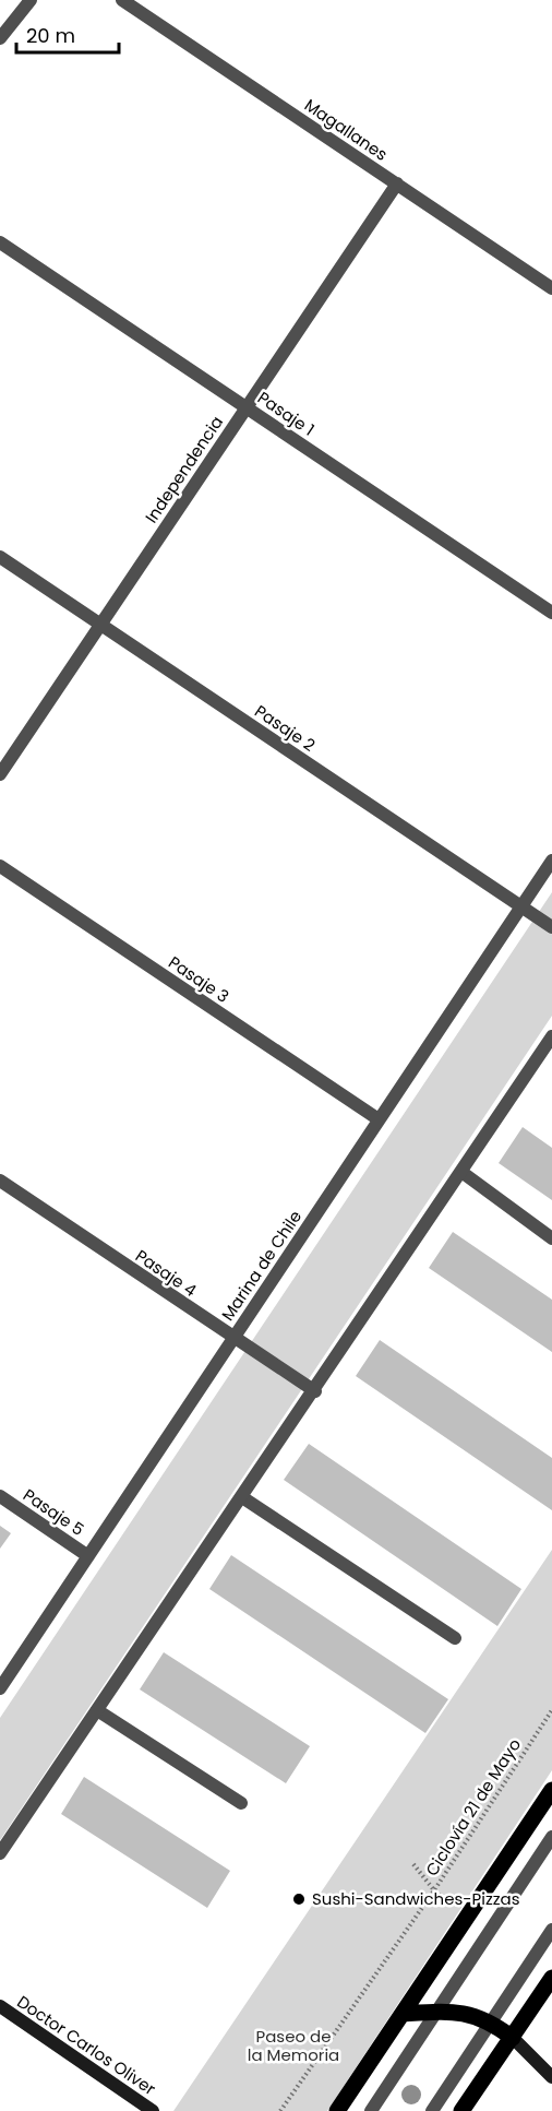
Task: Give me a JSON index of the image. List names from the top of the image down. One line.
{"streets":{"street":["Magallanes","Pasaje 1","Independencia","Pasaje 2","Pasaje 3","Marina de Chile","Pasaje 4","Pasaje 5","Doctor Carlos Oliver"],"path":["Ciclovía 21 de Mayo"]},"crossings":[["Magallanes","Independencia"],["Pasaje 1","Independencia"],["Independencia","Pasaje 2"],["Pasaje 2","Marina de Chile"],["Pasaje 3","Marina de Chile"],["Marina de Chile","Pasaje 4"],["Marina de Chile","Pasaje 5"]],"parks":["Paseo de la Memoria"],"places":["Sushi-Sandwiches-Pizzas"],"scale_bar":"20 m"}
